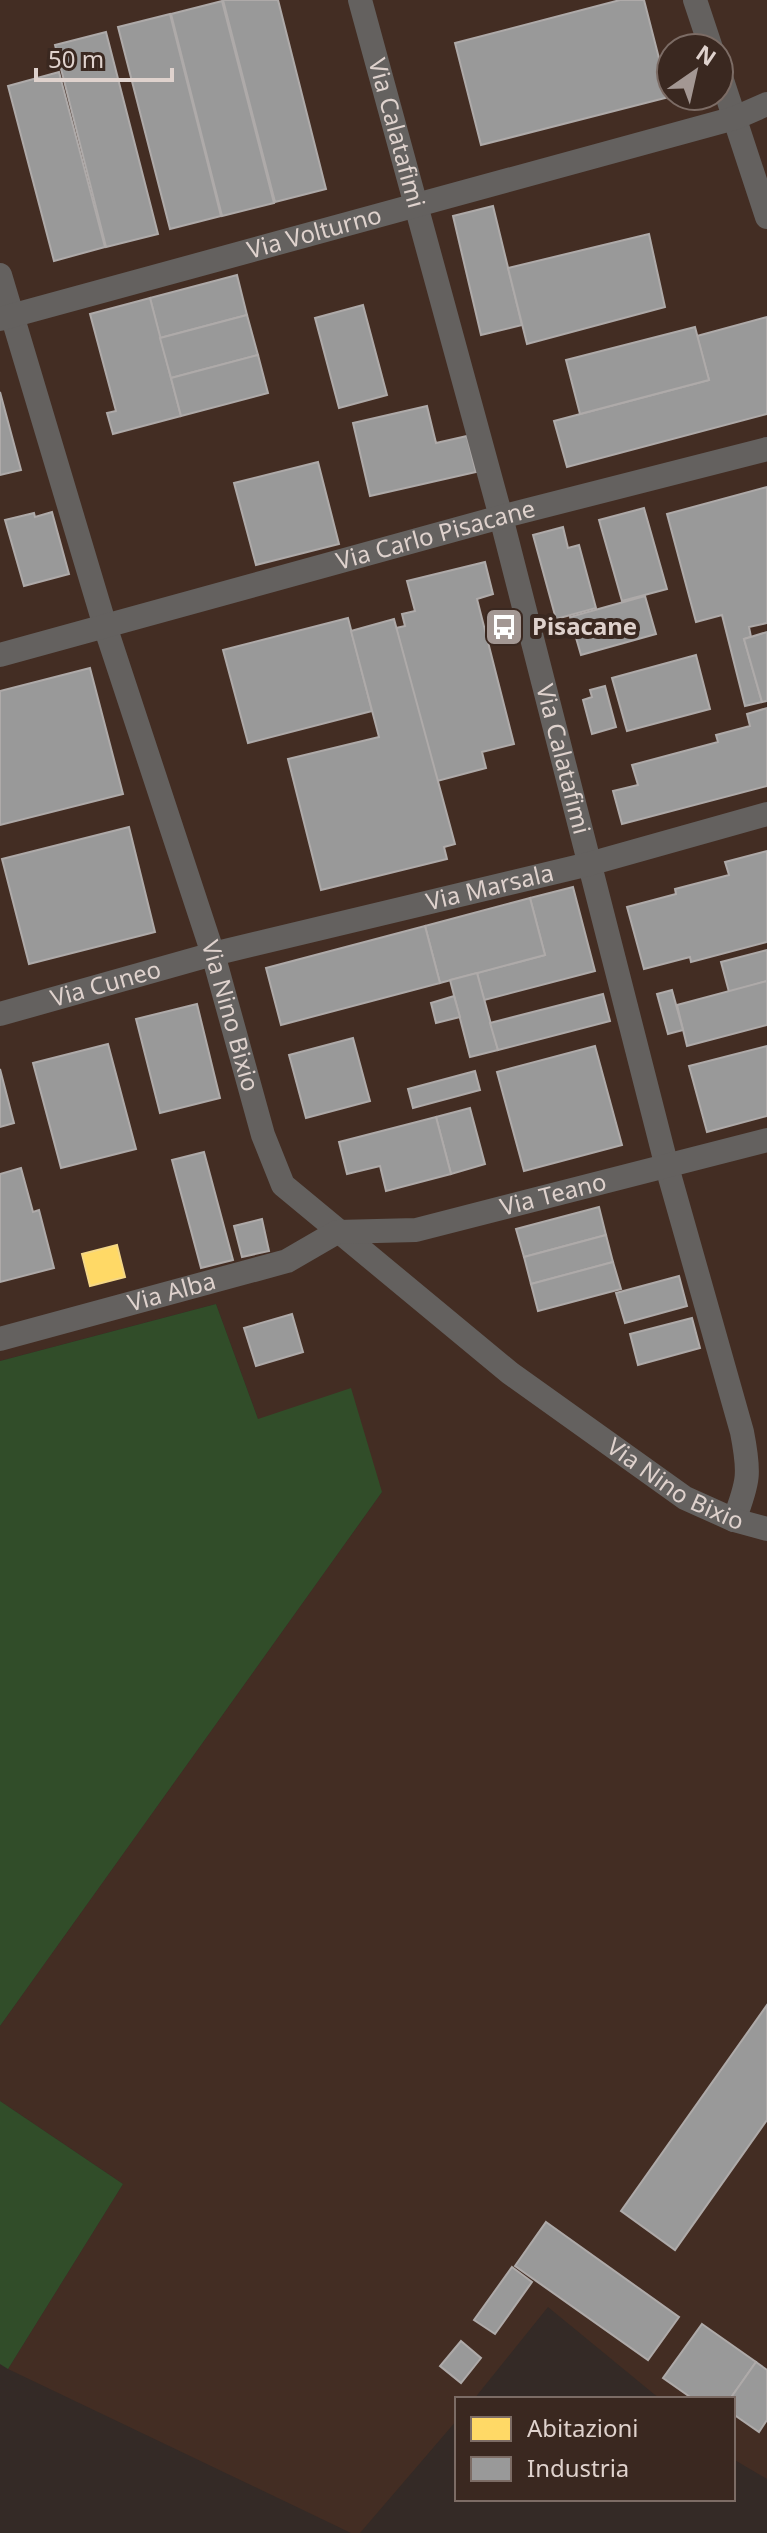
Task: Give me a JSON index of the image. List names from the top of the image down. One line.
{"streets":{"street":["Via Calatafimi","Via Volturno","Via Carlo Pisacane","Via Marsala","Via Cuneo","Via Nino Bixio","Via Teano","Via Alba"]},"crossings":[["Via Calatafimi","Via Volturno"],["Via Calatafimi","Via Carlo Pisacane"],["Via Calatafimi","Via Marsala"],["Via Calatafimi","Via Nino Bixio"],["Via Calatafimi","Via Teano"],["Via Volturno","Via Nino Bixio"],["Via Carlo Pisacane","Via Nino Bixio"],["Via Marsala","Via Cuneo"],["Via Marsala","Via Nino Bixio"],["Via Cuneo","Via Nino Bixio"],["Via Nino Bixio","Via Teano"],["Via Nino Bixio","Via Alba"],["Via Teano","Via Alba"]],"places":{"bus stop":["Pisacane"]},"legend":["Abitazioni","Industria"],"scale_bar":"50 m","north":"top right"}
